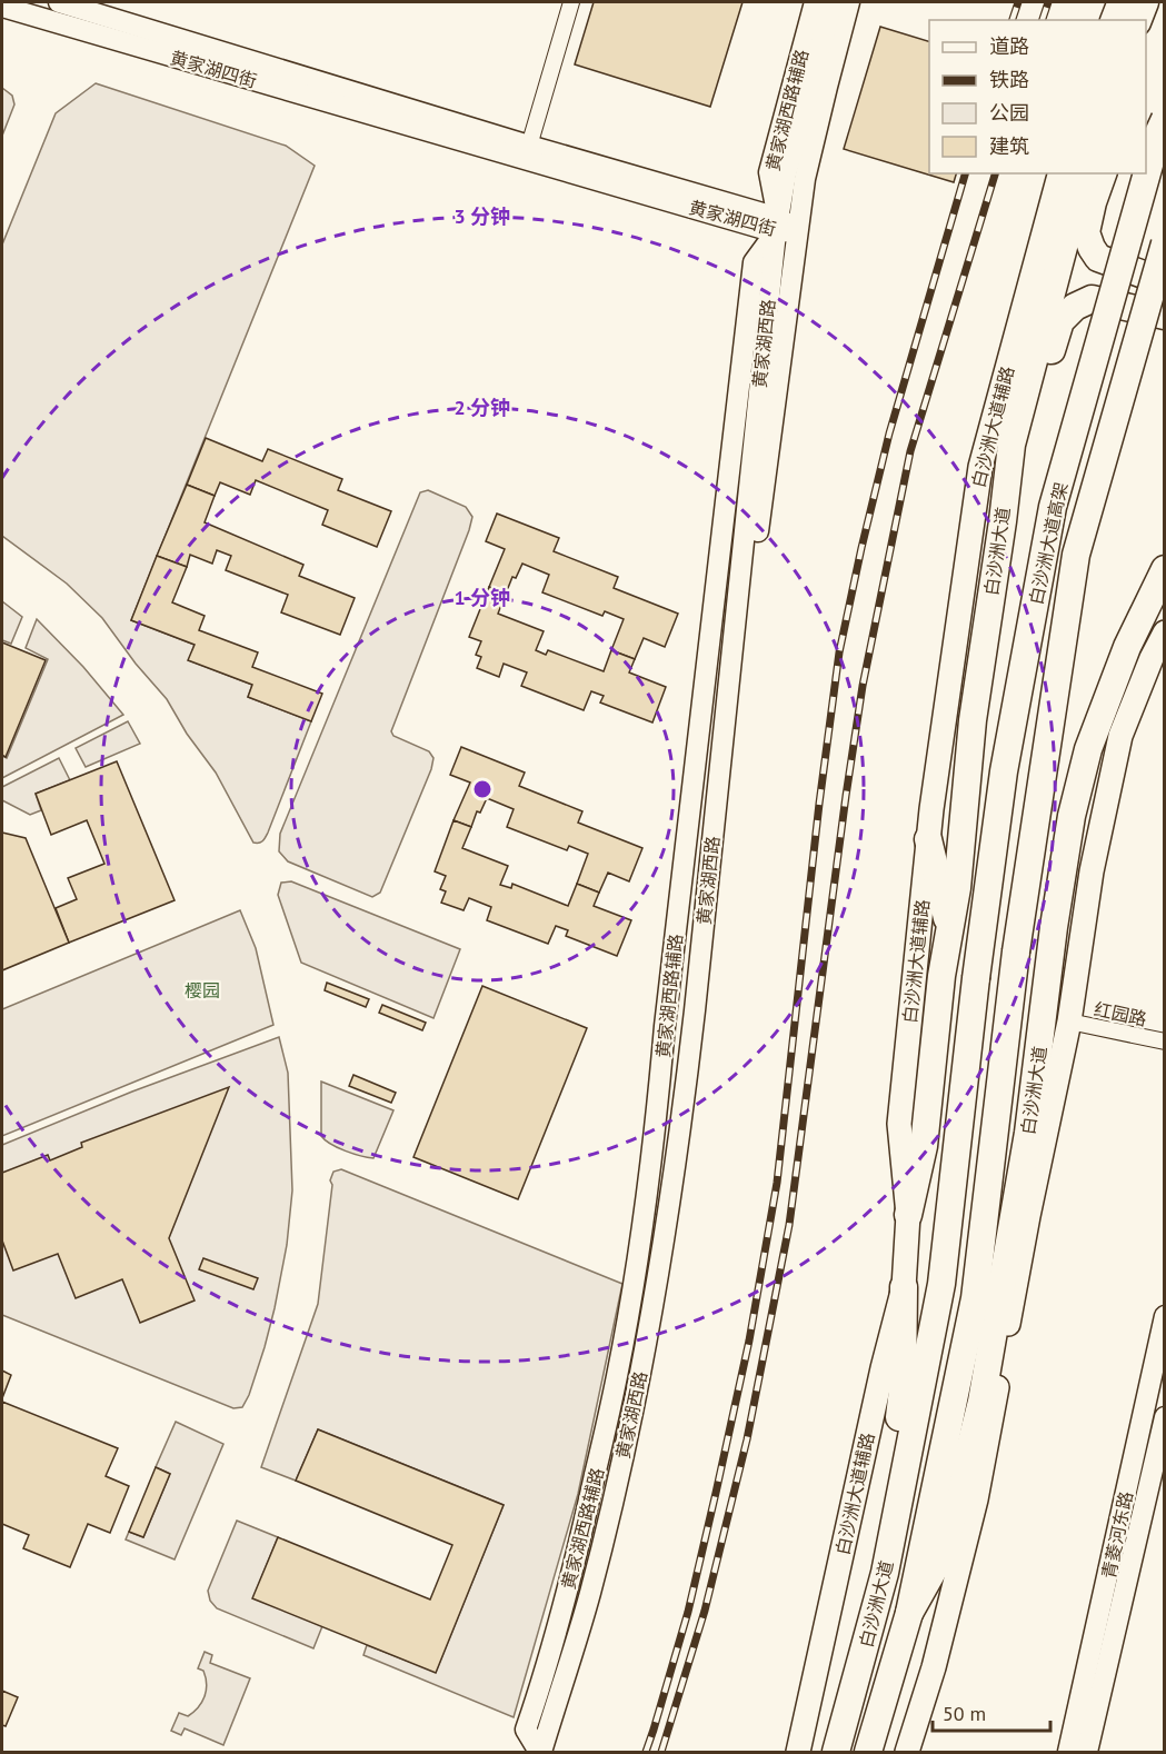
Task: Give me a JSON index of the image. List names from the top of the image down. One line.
{"streets":{"highway":["白沙洲大道高架","白沙洲大道"],"main road":["白沙洲大道辅路"],"street":["黄家湖四街","黄家湖西路辅路","黄家湖西路","红园路","青菱河东路"]},"crossings":[["黄家湖四街","黄家湖西路辅路"],["黄家湖四街","黄家湖西路"],["黄家湖西路辅路","黄家湖西路"],["白沙洲大道辅路","白沙洲大道"],["白沙洲大道高架","白沙洲大道"]],"parks":["樱园"],"legend":["道路","铁路","公园","建筑"],"scale_bar":"50 m","rings":["3 分钟","2 分钟","1 分钟"]}
